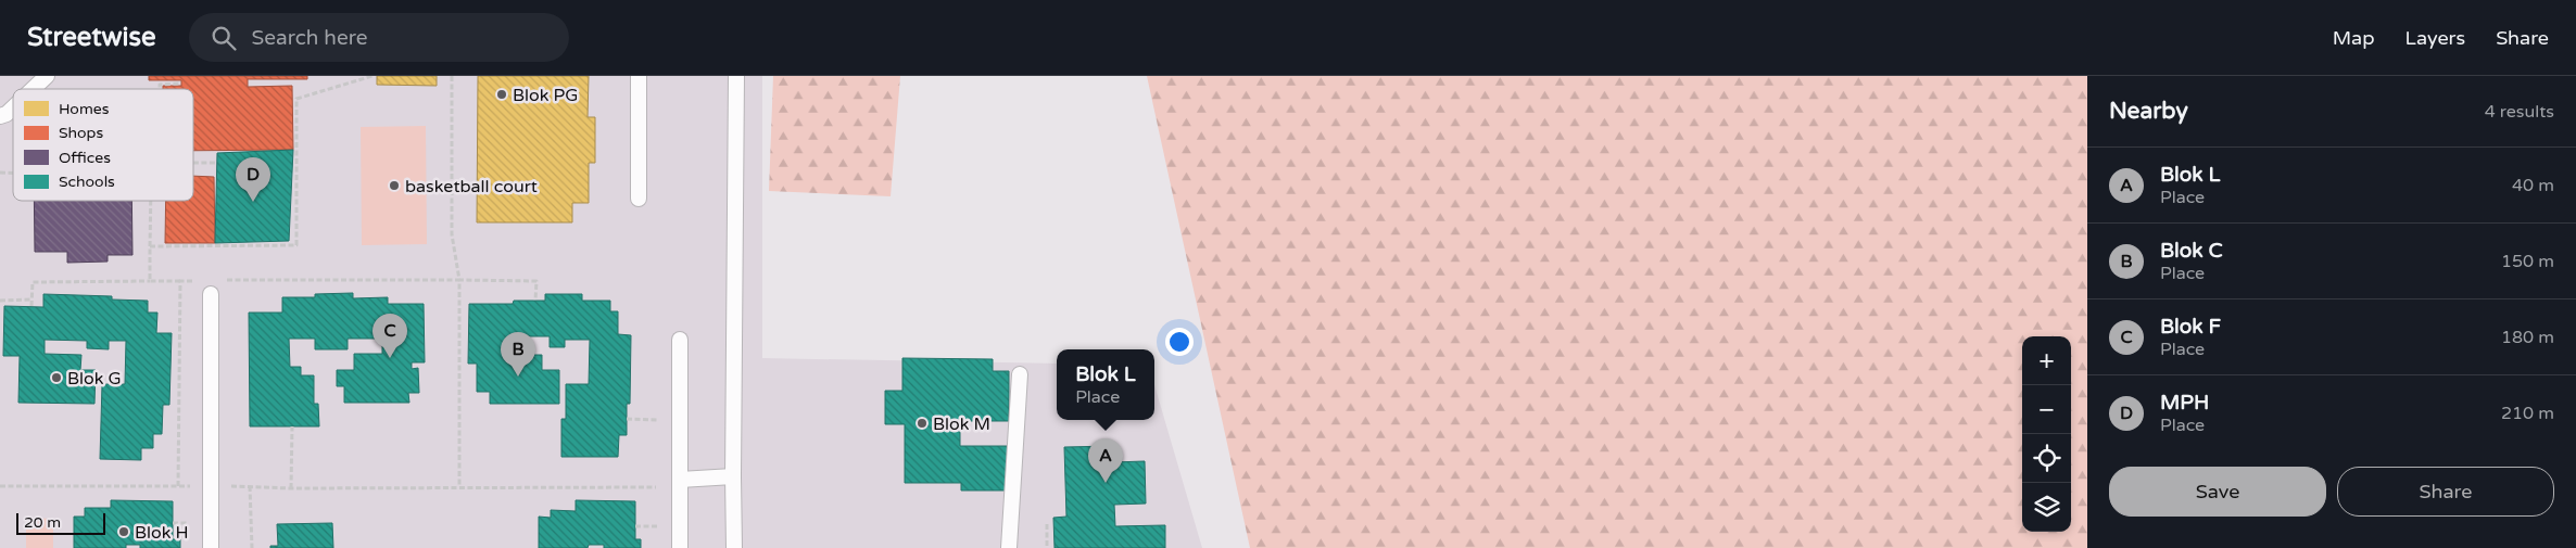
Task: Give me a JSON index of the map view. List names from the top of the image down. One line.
{"places":["Blok PG","basketball court","Blok G","Blok M","Blok H"],"legend":["Homes","Shops","Offices","Schools"],"scale_bar":"20 m","page":{"header":"Streetwise","search":"Search here","nav":["Map","Layers","Share"],"heading":["Nearby","4 results"],"list":[{"mark":"A","name":"Blok L","note":"Place","value":"40 m"},{"mark":"B","name":"Blok C","note":"Place","value":"150 m"},{"mark":"C","name":"Blok F","note":"Place","value":"180 m"},{"mark":"D","name":"MPH","note":"Place","value":"210 m"}],"pins":["D","C","B","A"],"map_buttons":["+","−"],"popup":["Blok L","Place"],"buttons":["Save","Share"],"scale":"20 m"}}
